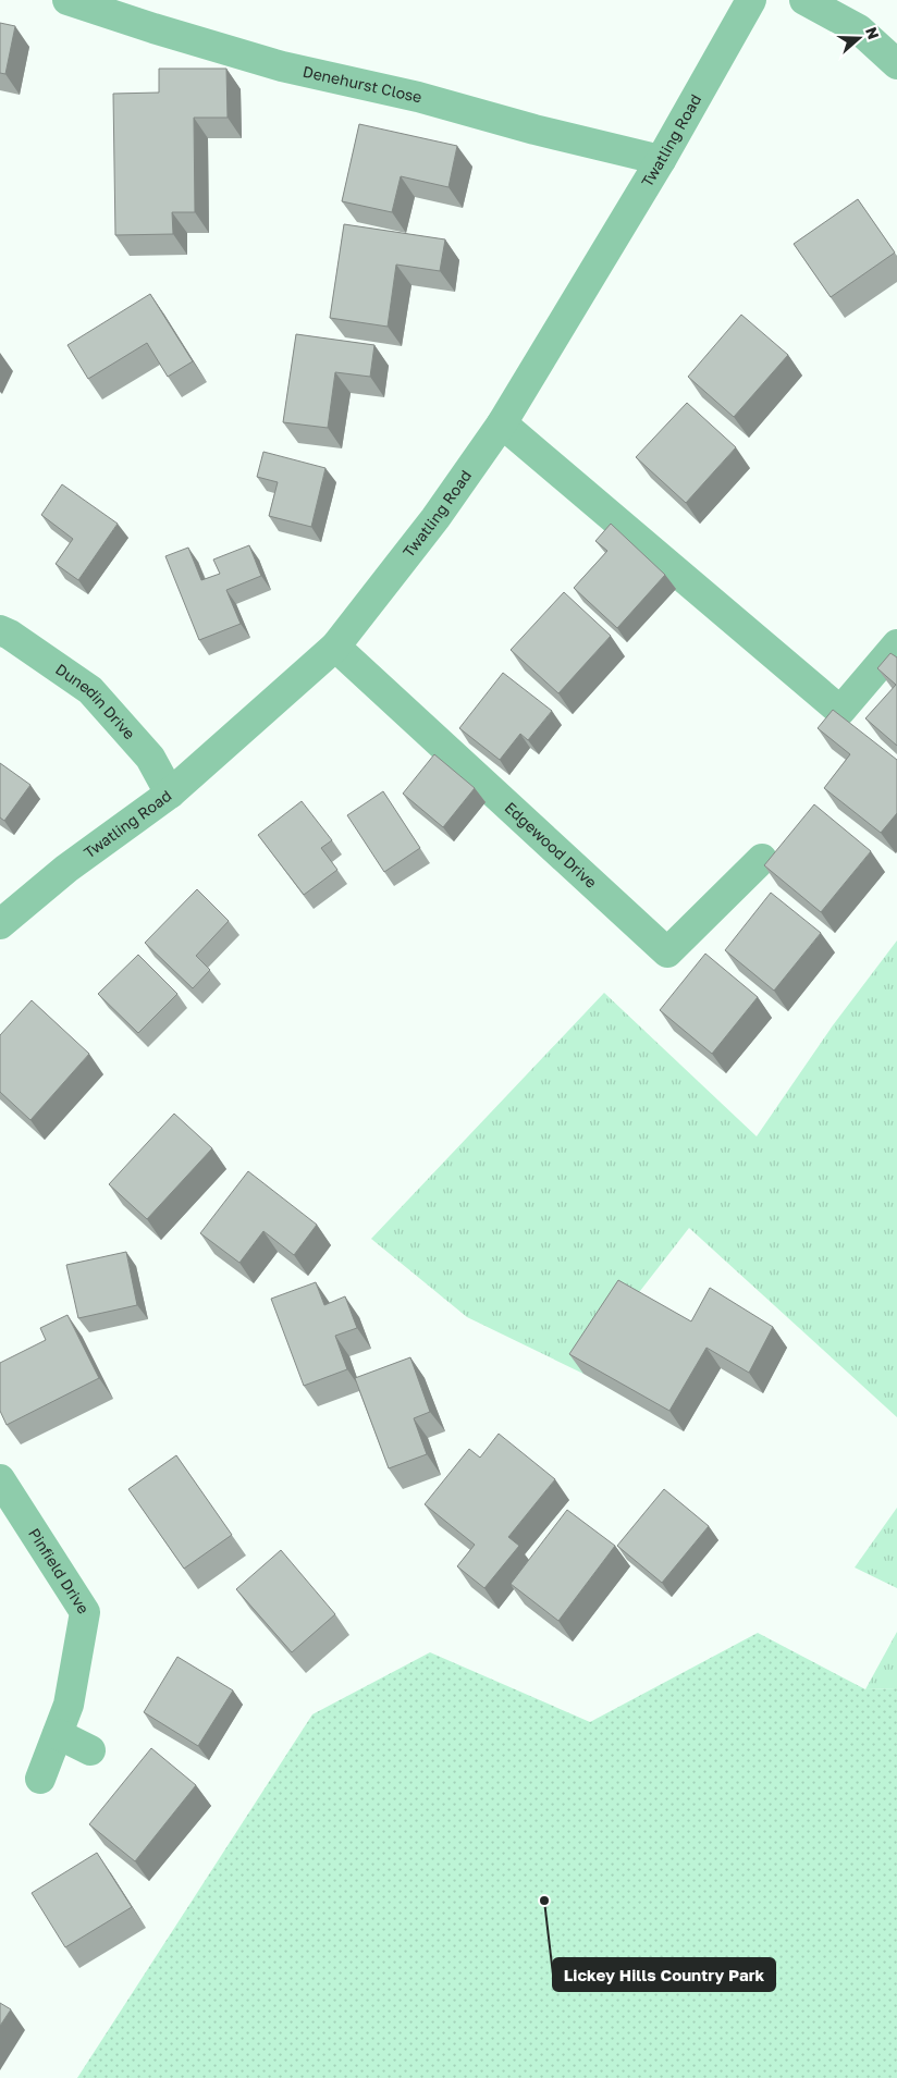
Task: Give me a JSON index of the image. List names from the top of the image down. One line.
{"streets":{"street":["Denehurst Close","Twatling Road","Dunedin Drive","Edgewood Drive","Pinfield Drive"]},"crossings":[["Denehurst Close","Twatling Road"],["Twatling Road","Dunedin Drive"],["Twatling Road","Edgewood Drive"]],"places":["Lickey Hills Country Park"],"north":"right"}
